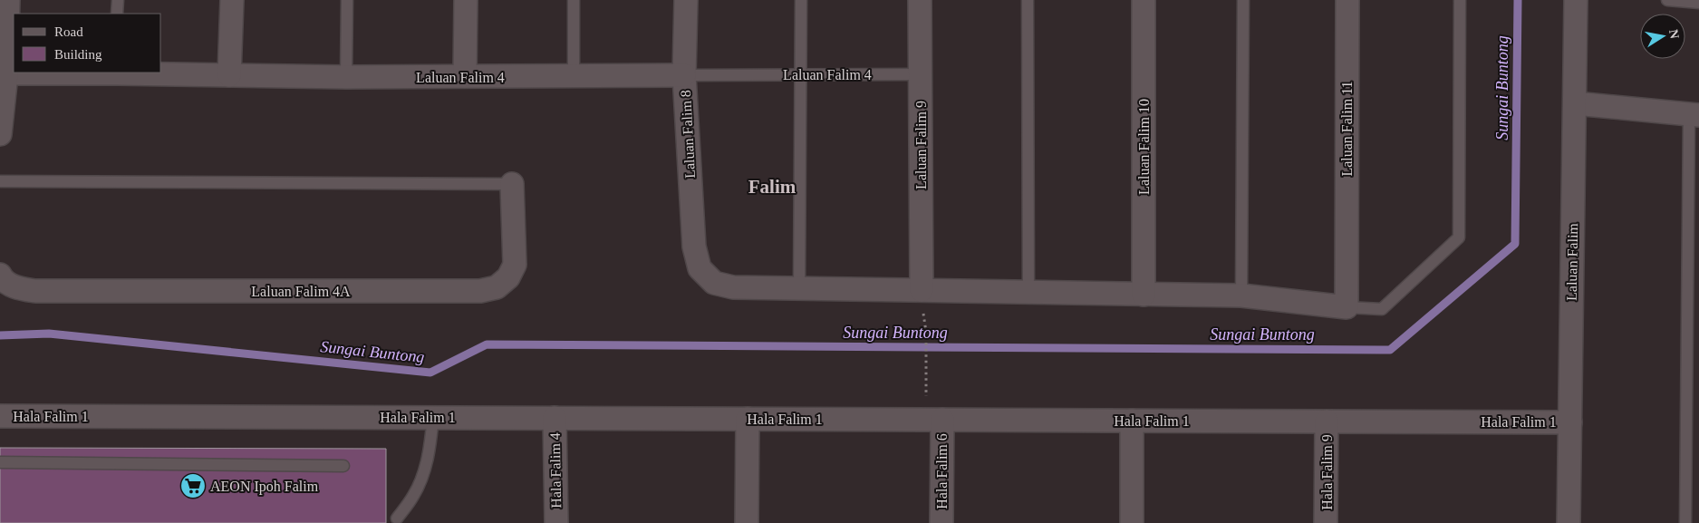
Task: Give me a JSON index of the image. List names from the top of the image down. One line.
{"streets":{"street":["Laluan Falim 4","Laluan Falim 11","Laluan Falim 8","Laluan Falim 9","Laluan Falim 10","Laluan Falim","Laluan Falim 4A","Hala Falim 1","Hala Falim 4","Hala Falim 6","Hala Falim 9"]},"crossings":[["Laluan Falim 4","Laluan Falim 8"],["Laluan Falim 4","Laluan Falim 9"],["Laluan Falim","Hala Falim 1"],["Hala Falim 1","Hala Falim 4"],["Hala Falim 1","Hala Falim 6"],["Hala Falim 1","Hala Falim 9"]],"districts":["Falim"],"water":["Sungai Buntong"],"places":{"supermarket":["AEON Ipoh Falim"]},"legend":["Road","Building"],"north":"right"}
